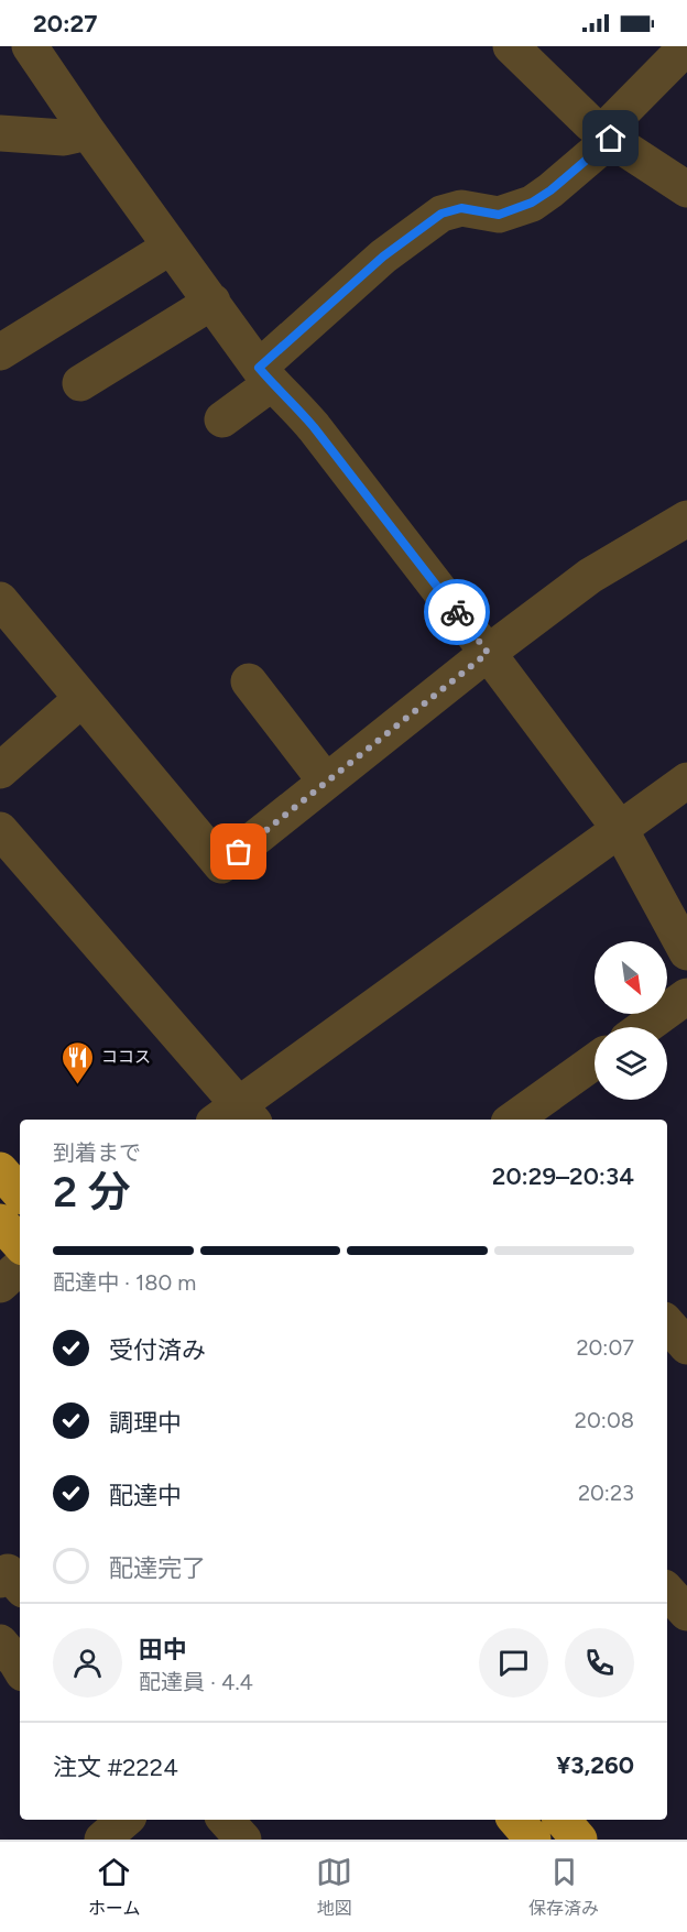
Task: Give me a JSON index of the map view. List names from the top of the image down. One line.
{"places":{"restaurant":["ココス"]},"north":"bottom right","page":{"status":"20:27","heading":["2 分","到着まで","20:29–20:34"],"panel":["田中","配達員 · 4.4","注文 #2224","¥3,260"],"bar":"配達中 · 180 m","list":[["受付済み","20:07"],["調理中","20:08"],["配達中","20:23"],"配達完了"],"tabs":["ホーム","地図","保存済み"]}}
